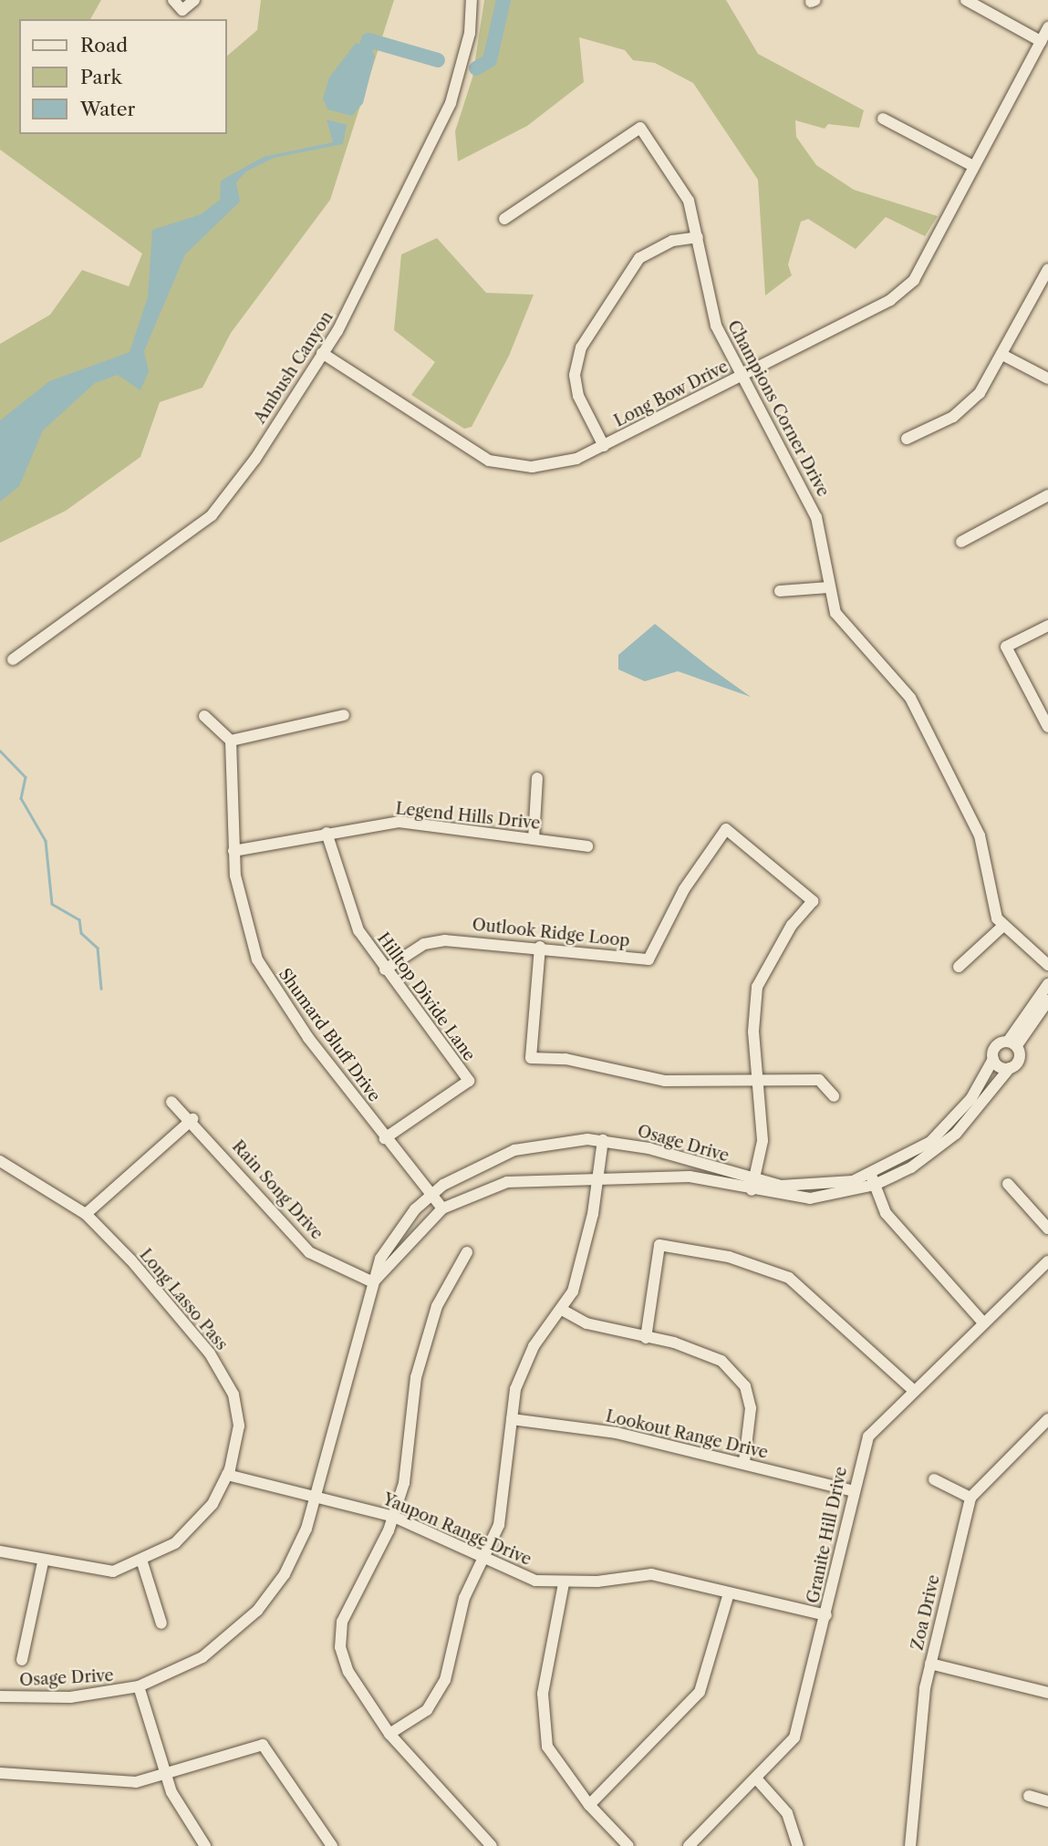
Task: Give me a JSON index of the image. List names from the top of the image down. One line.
{"streets":{"street":["Ambush Canyon","Long Bow Drive","Champions Corner Drive","Legend Hills Drive","Outlook Ridge Loop","Hilltop Divide Lane","Shumard Bluff Drive","Osage Drive","Rain Song Drive","Long Lasso Pass","Lookout Range Drive","Yaupon Range Drive","Granite Hill Drive","Zoa Drive"]},"crossings":[["Ambush Canyon","Long Bow Drive"],["Long Bow Drive","Champions Corner Drive"],["Legend Hills Drive","Hilltop Divide Lane"],["Legend Hills Drive","Shumard Bluff Drive"],["Outlook Ridge Loop","Hilltop Divide Lane"],["Hilltop Divide Lane","Shumard Bluff Drive"],["Shumard Bluff Drive","Osage Drive"],["Osage Drive","Rain Song Drive"],["Osage Drive","Yaupon Range Drive"],["Long Lasso Pass","Yaupon Range Drive"],["Lookout Range Drive","Granite Hill Drive"],["Yaupon Range Drive","Granite Hill Drive"]],"legend":["Road","Park","Water"]}
